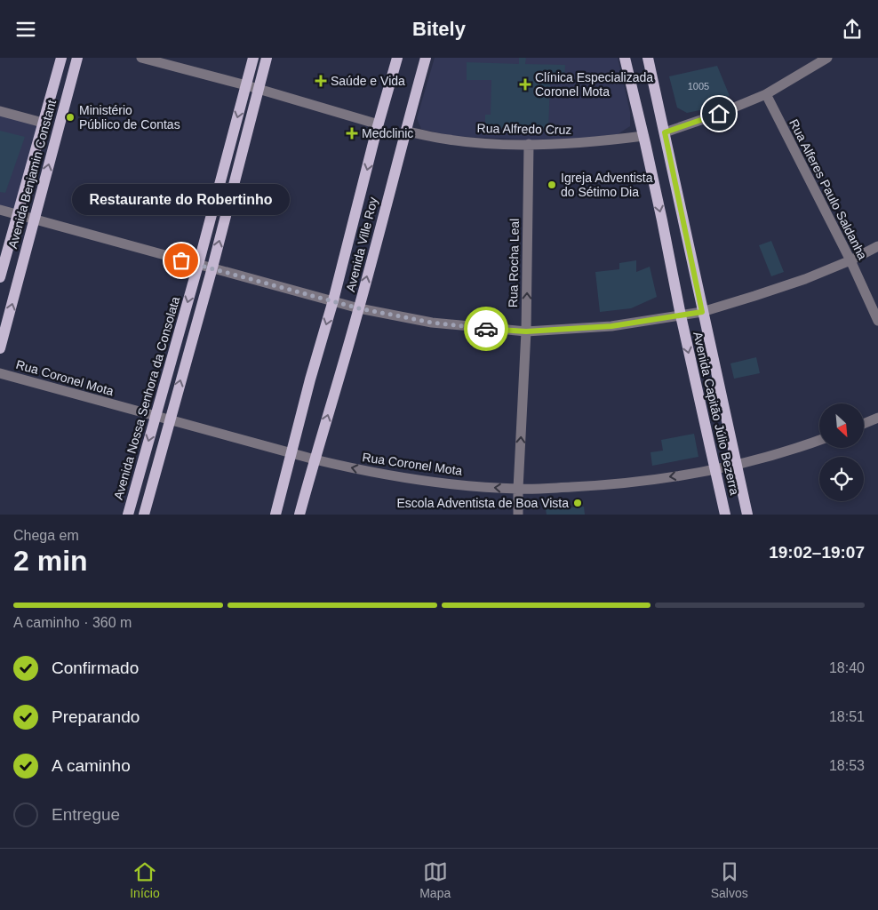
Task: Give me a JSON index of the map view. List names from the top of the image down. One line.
{"streets":{"main road":["Avenida Benjamin Constant","Avenida Ville Roy","Avenida Nossa Senhora da Consolata","Avenida Capitão Júlio Bezerra"],"street":["Rua Alfredo Cruz","Rua Alferes Paulo Saldanha","Rua Rocha Leal","Rua Coronel Mota"]},"crossings":[["Rua Alfredo Cruz","Avenida Ville Roy"],["Rua Alfredo Cruz","Rua Rocha Leal"],["Rua Alfredo Cruz","Avenida Capitão Júlio Bezerra"],["Avenida Ville Roy","Rua Coronel Mota"],["Rua Rocha Leal","Rua Coronel Mota"],["Rua Coronel Mota","Avenida Nossa Senhora da Consolata"],["Rua Coronel Mota","Avenida Capitão Júlio Bezerra"]],"one_way":["Rua Rocha Leal","Rua Coronel Mota"],"places":{"health":["Saúde e Vida","Clínica Especializada Coronel Mota","Medclinic"],"other":["Ministério Público de Contas","Igreja Adventista do Sétimo Dia","Restaurante do Robertinho","Escola Adventista de Boa Vista"]},"house_numbers":["1005"],"north":"bottom right","page":{"header":"Bitely","bubble":"Restaurante do Robertinho","heading":["2 min","Chega em","19:02–19:07"],"bar":"A caminho · 360 m","list":[["Confirmado","18:40"],["Preparando","18:51"],["A caminho","18:53"],"Entregue"],"tabs":["Início","Mapa","Salvos"]}}
